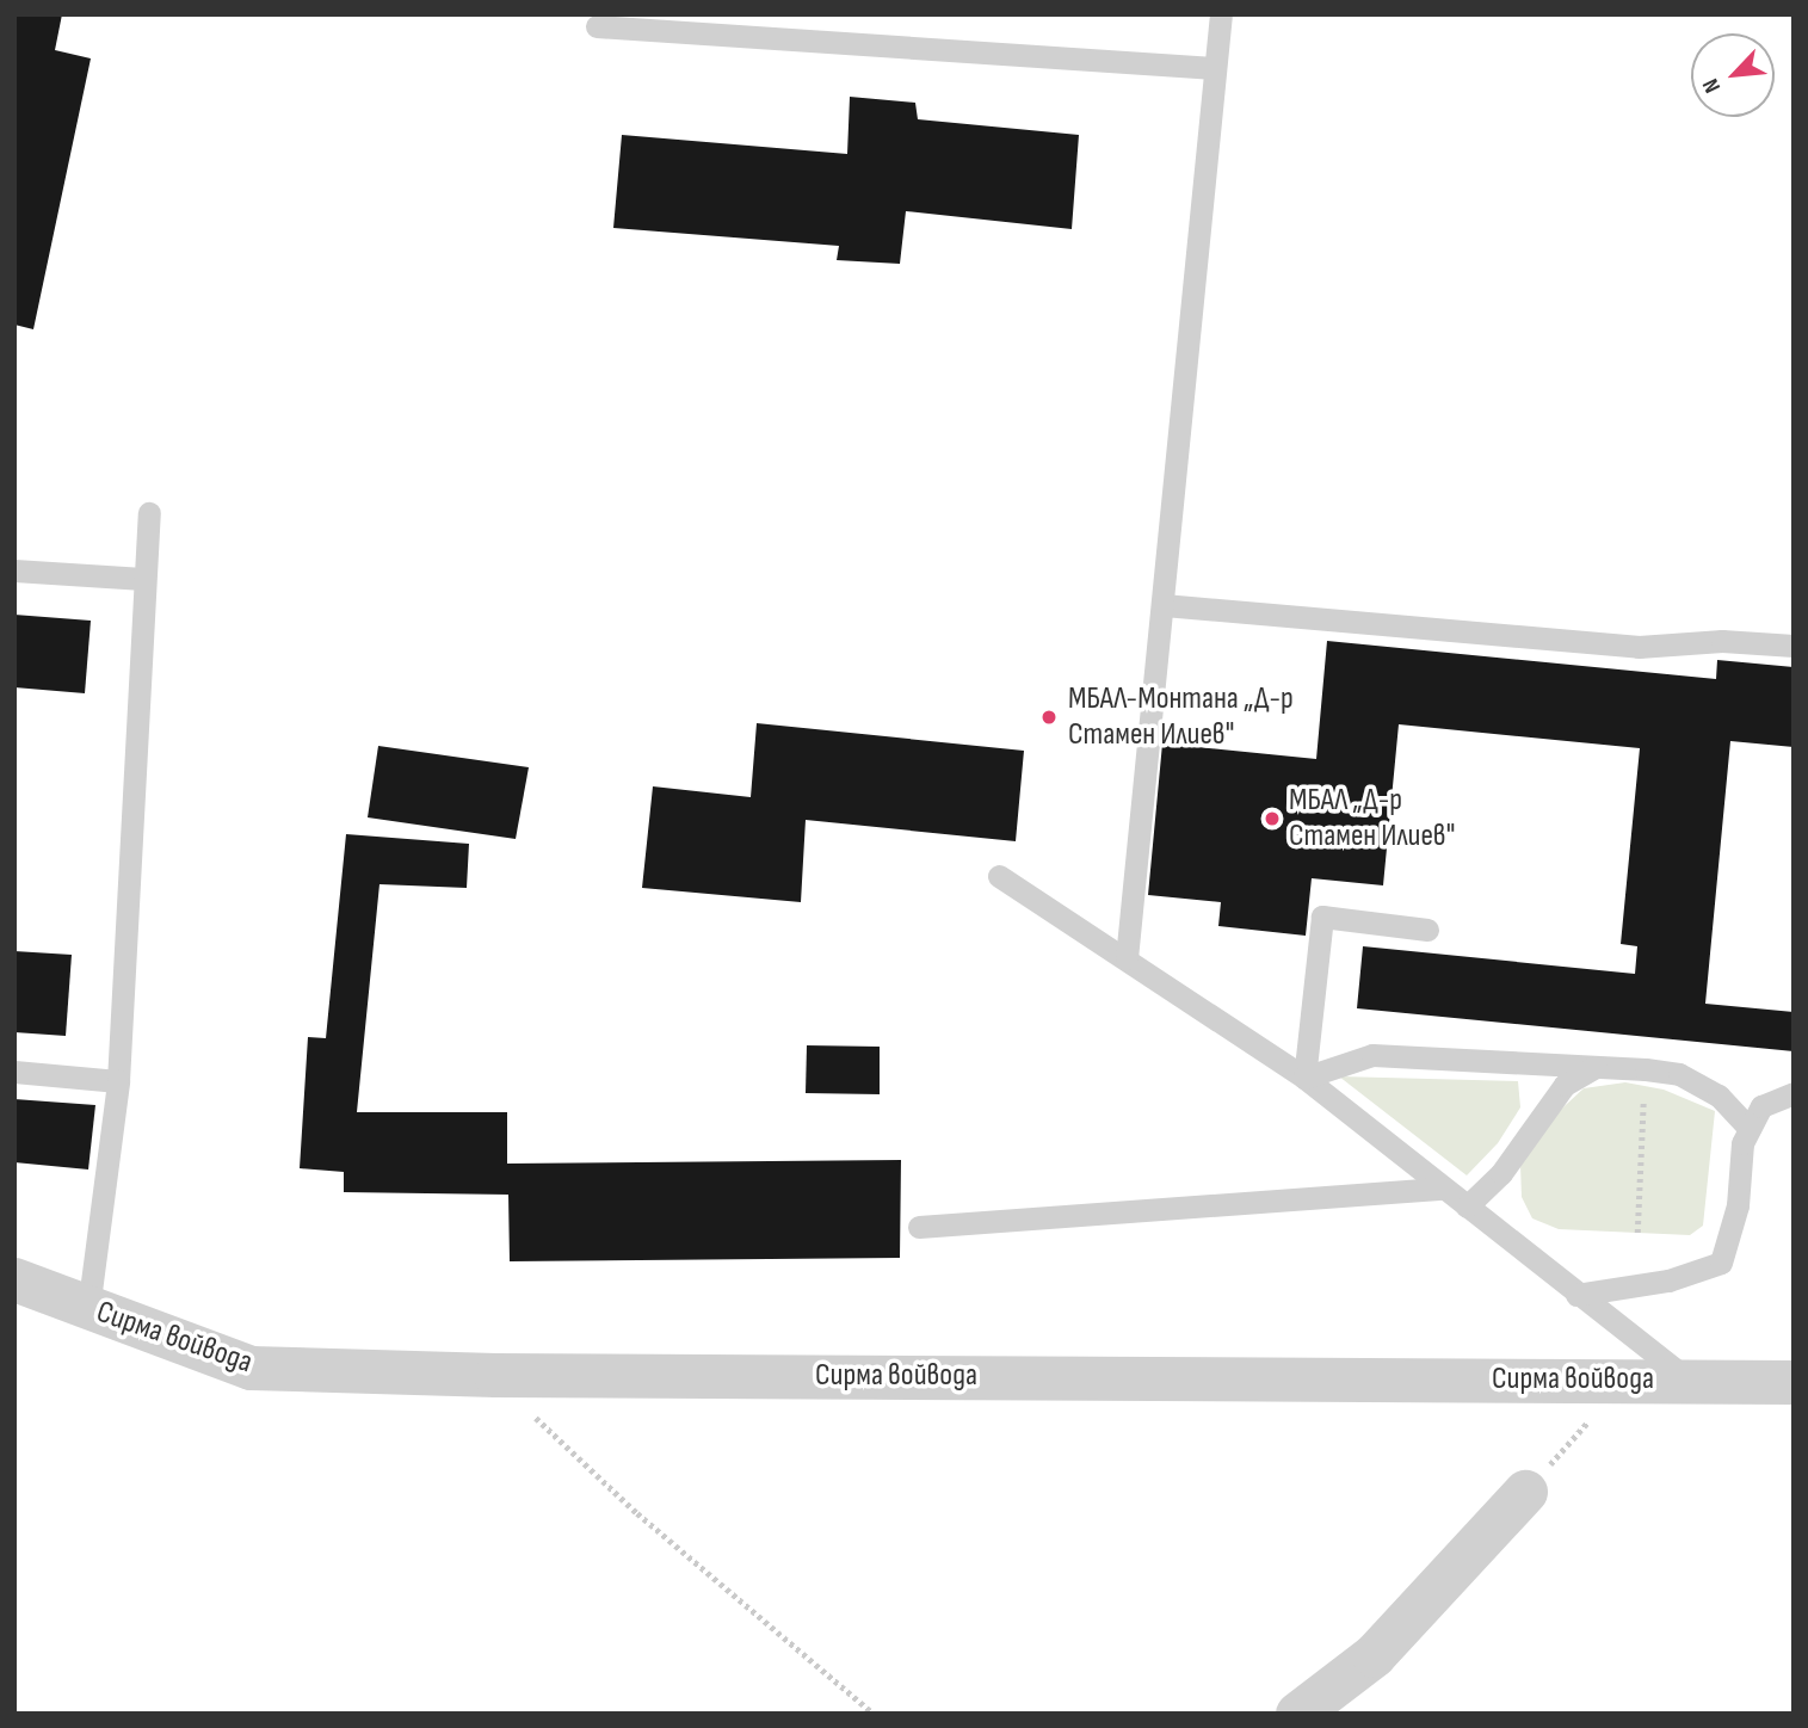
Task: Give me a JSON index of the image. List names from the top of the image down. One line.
{"streets":{"street":["Сирма войвода"]},"places":["МБАЛ-Монтана „Д-р Стамен Илиев\"","МБАЛ „Д-р Стамен Илиев\""],"north":"bottom left"}
